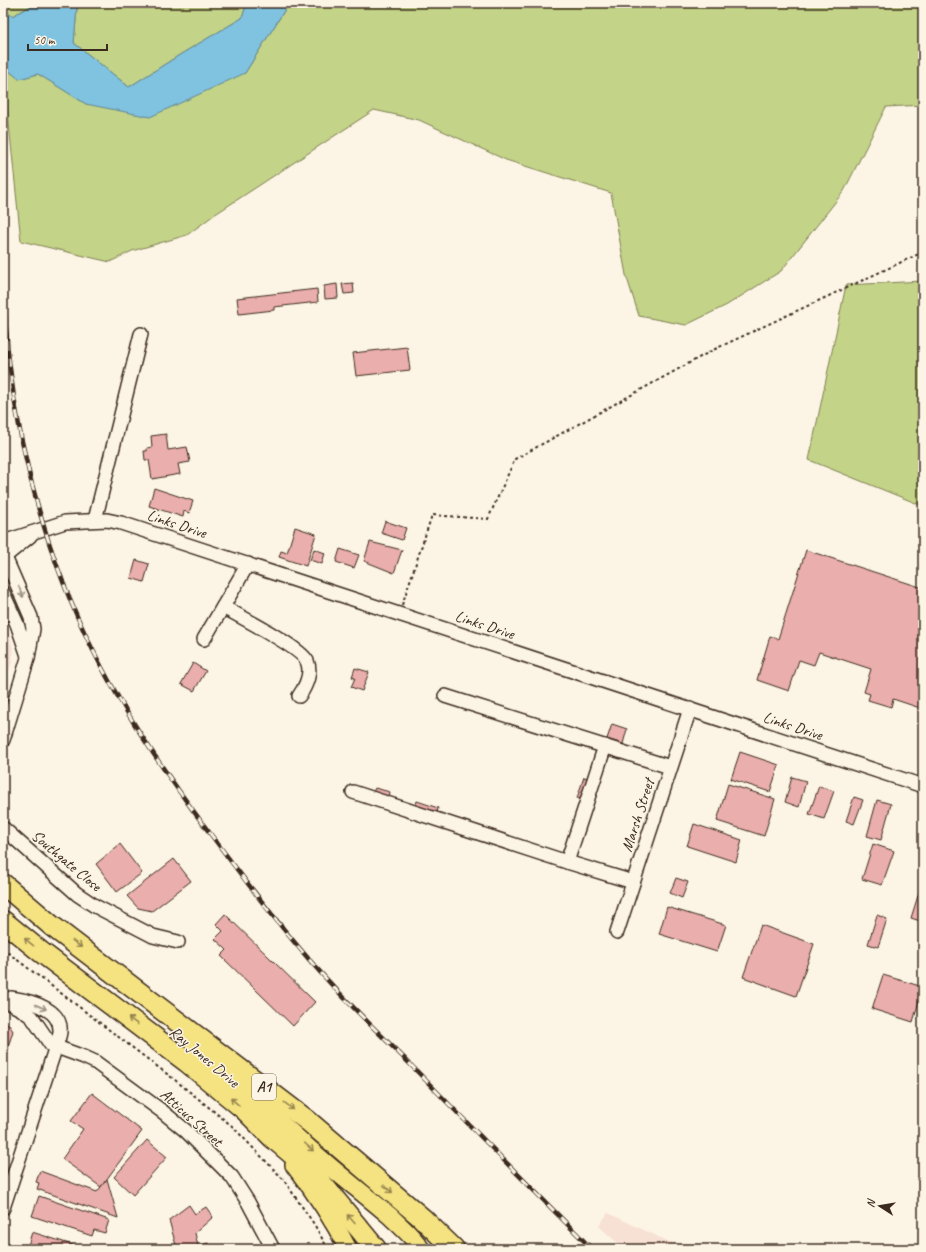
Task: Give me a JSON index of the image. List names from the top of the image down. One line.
{"streets":{"highway":["Ray Jones Drive","A1"],"street":["Links Drive","Marsh Street","Southgate Close","Atticus Street"]},"crossings":[["Links Drive","Marsh Street"],["Ray Jones Drive","A1"]],"scale_bar":"50 m","north":"left"}
